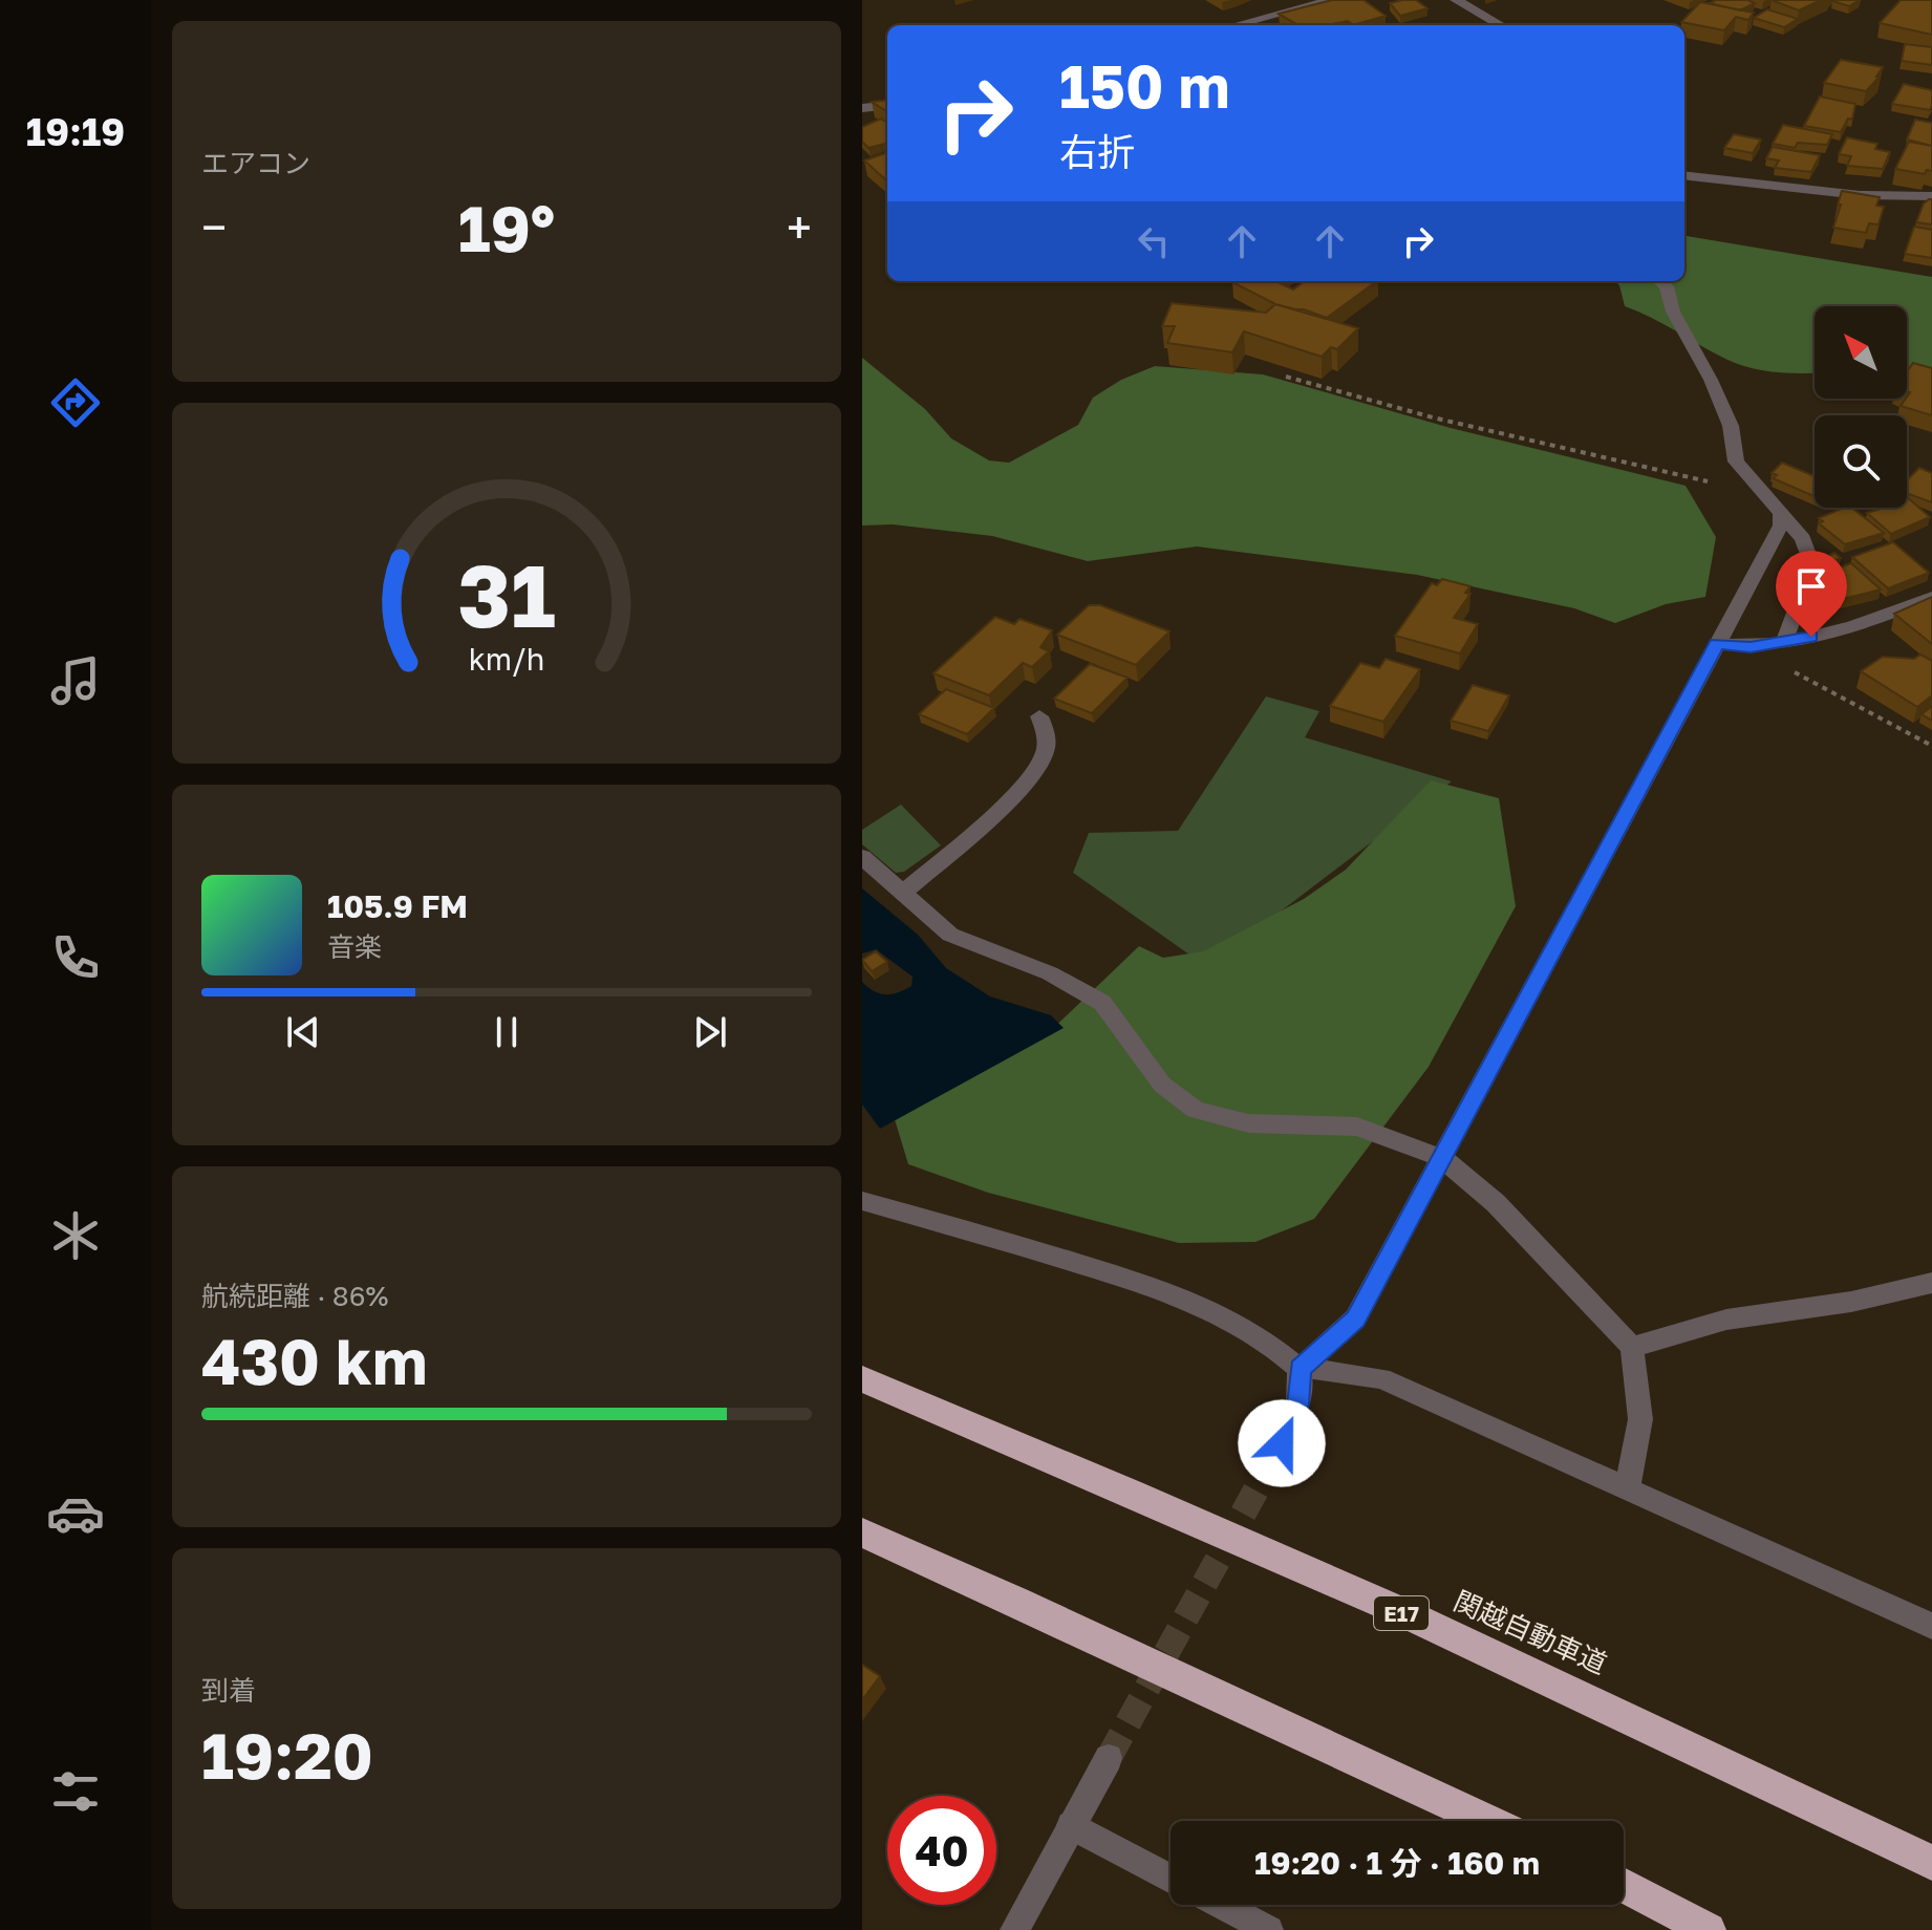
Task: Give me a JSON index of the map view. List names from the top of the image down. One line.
{"streets":{"highway":["E17","関越自動車道"]},"north":"top left","page":{"tabs":"19:19","tile":["エアコン",["航続距離 · 86%","430 km"],["到着","19:20"]],"turn":["150 m","右折"],"heat":["−","19°","+"],"song":["105.9 FM","音楽"],"limit":"40","trip":"19:20 · 1 分 · 160 m","gauge":["31","km/h"]}}
